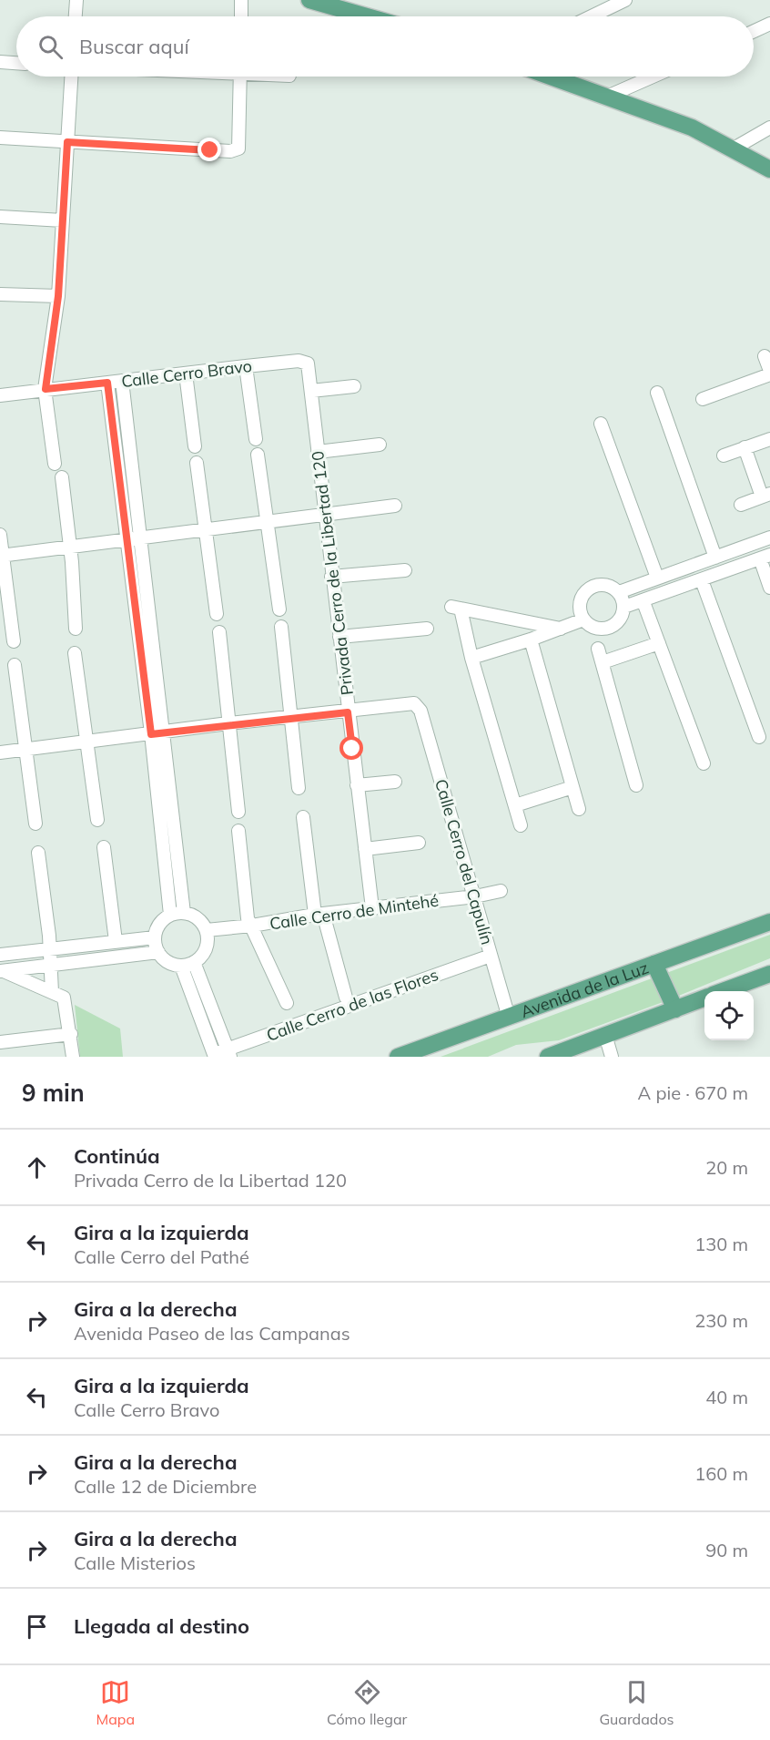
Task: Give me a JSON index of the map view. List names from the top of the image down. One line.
{"streets":{"main road":["Avenida de la Luz"],"street":["Calle Cerro Bravo","Privada Cerro de la Libertad 120","Calle Cerro del Capulín","Calle Cerro de Mintehé","Calle Cerro de las Flores"]},"crossings":[["Calle Cerro Bravo","Privada Cerro de la Libertad 120"],["Privada Cerro de la Libertad 120","Calle Cerro del Capulín"],["Privada Cerro de la Libertad 120","Calle Cerro de Mintehé"],["Calle Cerro del Capulín","Calle Cerro de Mintehé"],["Calle Cerro del Capulín","Avenida de la Luz"],["Calle Cerro del Capulín","Calle Cerro de las Flores"]],"page":{"search":"Buscar aquí","heading":["9 min","A pie · 670 m"],"list":[["Continúa","Privada Cerro de la Libertad 120","20 m"],["Gira a la izquierda","Calle Cerro del Pathé","130 m"],["Gira a la derecha","Avenida Paseo de las Campanas","230 m"],["Gira a la izquierda","Calle Cerro Bravo","40 m"],["Gira a la derecha","Calle 12 de Diciembre","160 m"],["Gira a la derecha","Calle Misterios","90 m"],"Llegada al destino"],"nav":["Mapa","Cómo llegar","Guardados"]}}
